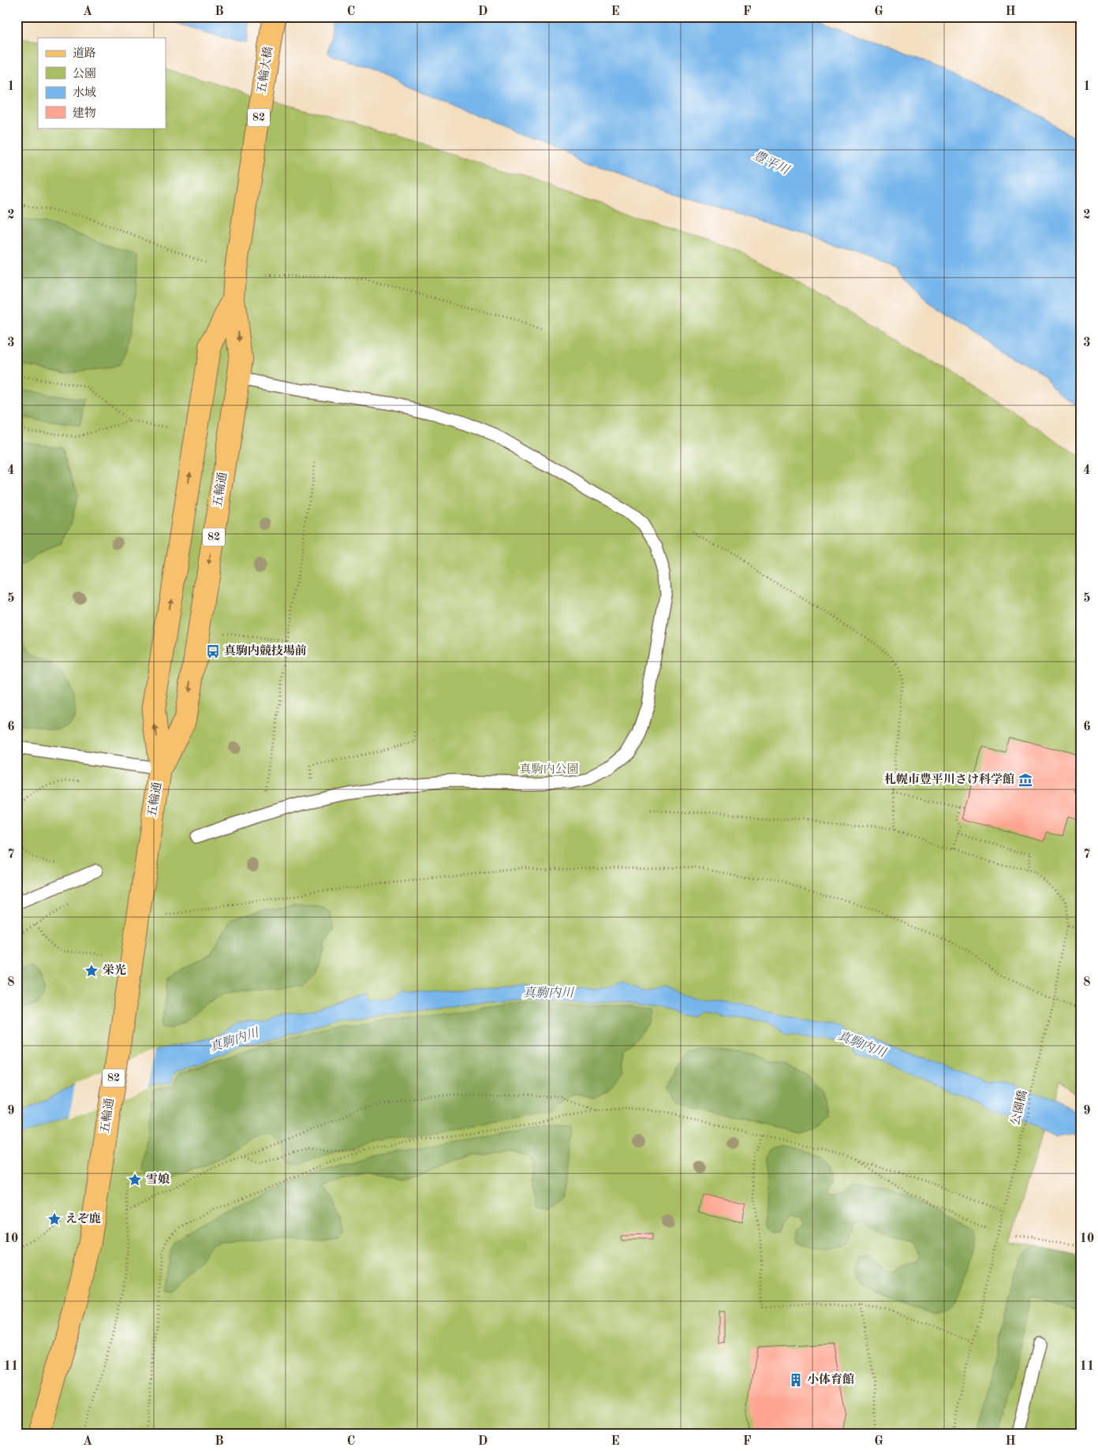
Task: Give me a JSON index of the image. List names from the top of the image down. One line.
{"streets":{"main road":["五輪大橋","82","五輪通"],"path":["公園橋"]},"crossings":[["五輪大橋","五輪通"]],"water":["豊平川","真駒内川"],"parks":["真駒内公園"],"places":{"bus stop":["真駒内競技場前"],"museum":["札幌市豊平川さけ科学館"],"place":["栄光","雪娘","えぞ鹿"],"building":["小体育館"]},"legend":["道路","公園","水域","建物"],"grid":{"columns":["A","B","C","D","E","F","G","H"],"rows":["1","2","3","4","5","6","7","8","9","10","11"]}}
